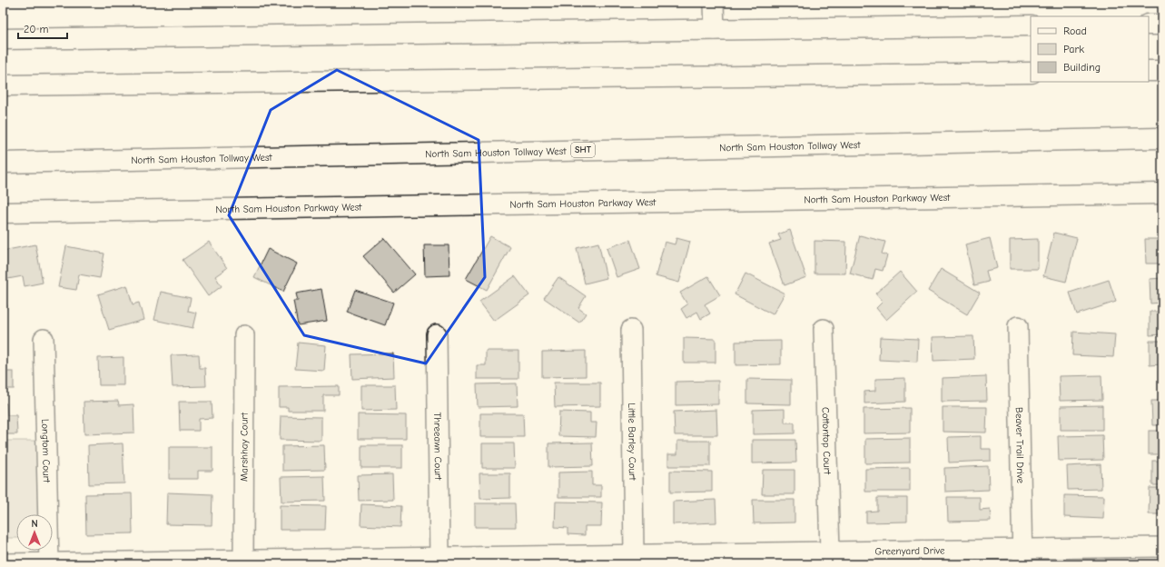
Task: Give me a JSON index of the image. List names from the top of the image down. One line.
{"streets":{"main road":["North Sam Houston Tollway West","SHT","North Sam Houston Parkway West"],"street":["Cottontop Court","Little Barley Court","Beaver Trail Drive","Threeawn Court","Marshhay Court","Longtom Court","Greenyard Drive"]},"crossings":[["Cottontop Court","Greenyard Drive"],["Little Barley Court","Greenyard Drive"],["Beaver Trail Drive","Greenyard Drive"],["Threeawn Court","Greenyard Drive"],["Marshhay Court","Greenyard Drive"],["Longtom Court","Greenyard Drive"]],"legend":["Road","Park","Building"],"scale_bar":"20 m","north":"top"}
